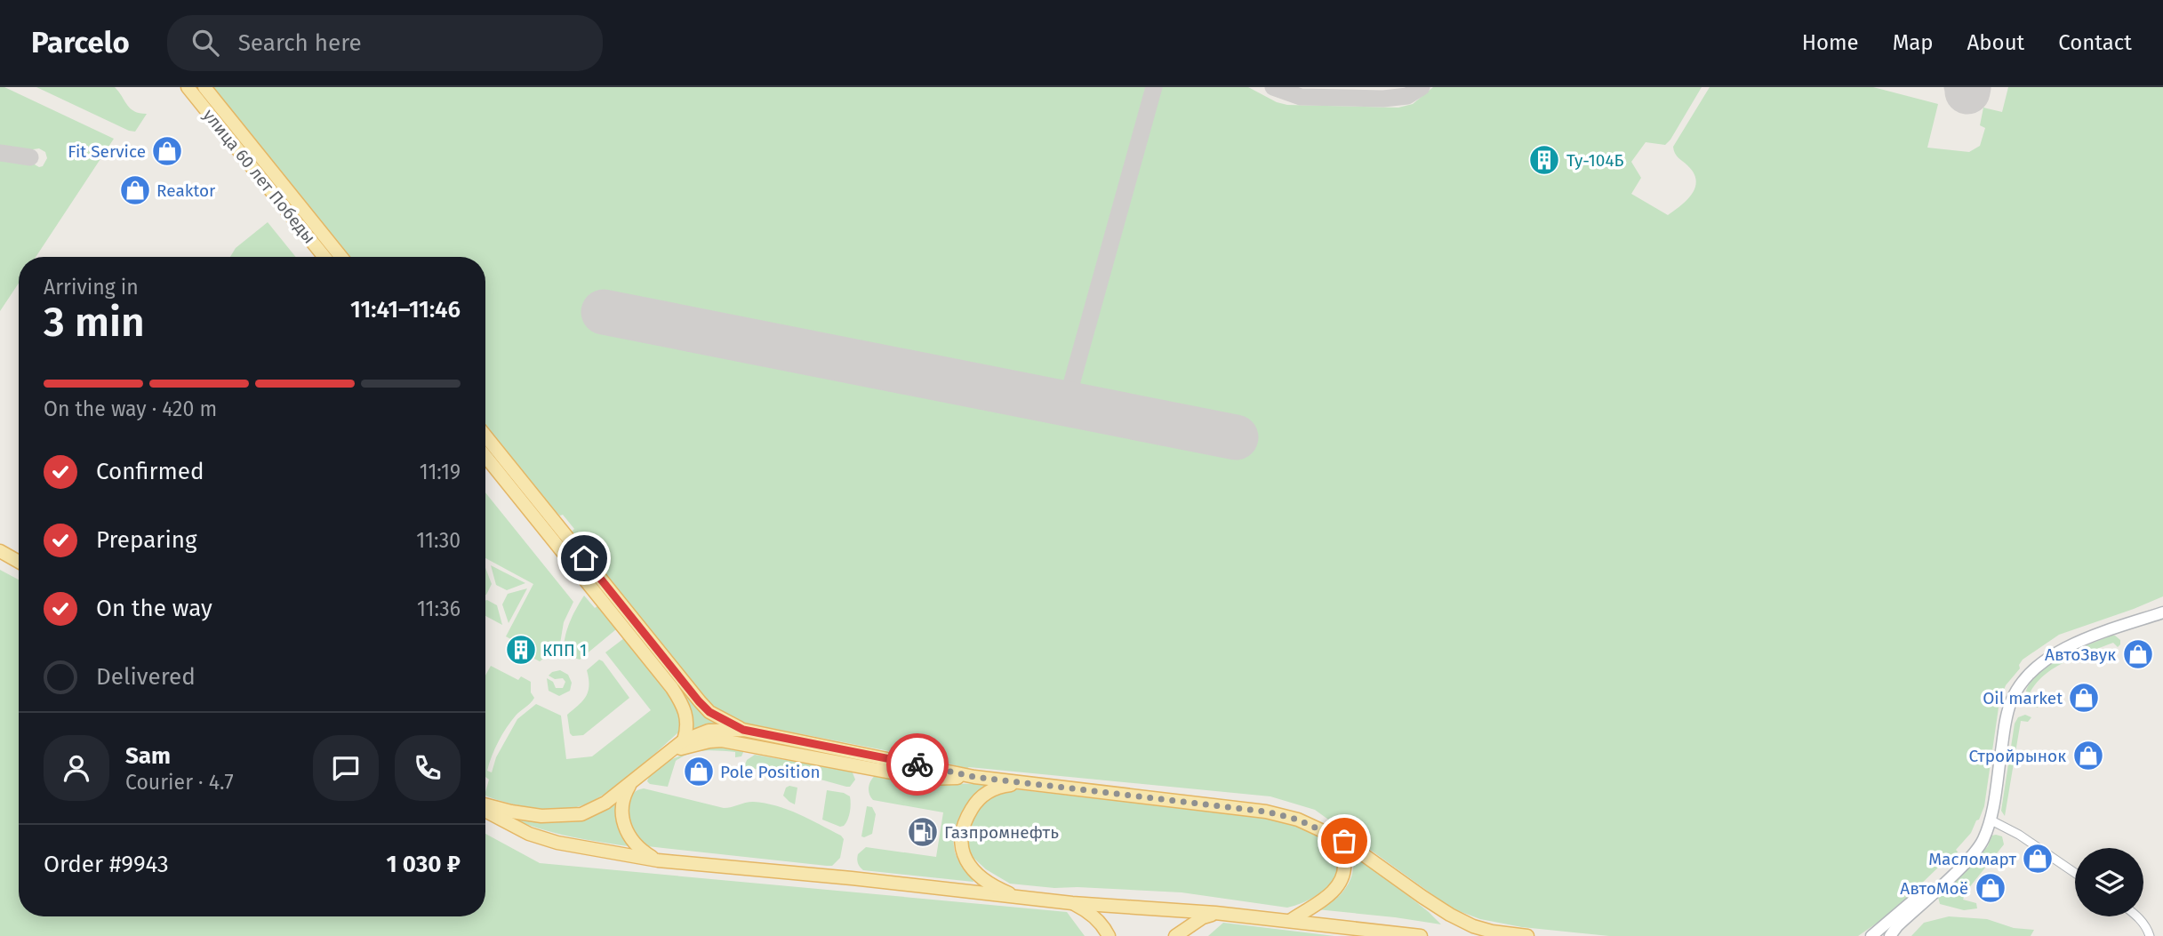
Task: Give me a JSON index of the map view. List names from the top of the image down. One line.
{"streets":{"main road":["улица 60 лет Победы"]},"places":{"shop":["Fit Service","Reaktor","АвтоЗвук","Oil market","Стройрынок","Pole Position","Масломарт","АвтоМоё"],"building":["Ту-104Б","КПП 1"],"fuel station":["Газпромнефть"]},"page":{"header":"Parcelo","search":"Search here","nav":["Home","Map","About","Contact"],"heading":["3 min","Arriving in","11:41–11:46"],"panel":["Sam","Courier · 4.7","Order #9943","1 030 ₽"],"bar":"On the way · 420 m","list":[["Confirmed","11:19"],["Preparing","11:30"],["On the way","11:36"],"Delivered"]}}
